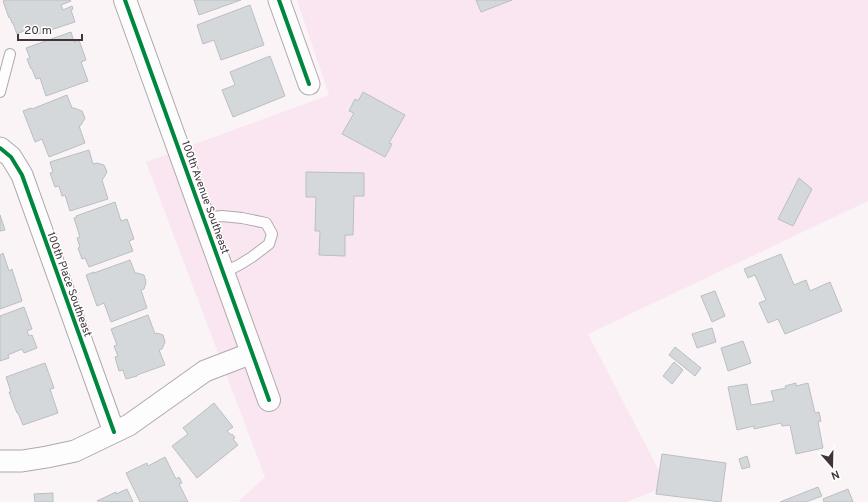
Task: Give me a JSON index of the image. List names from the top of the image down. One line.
{"streets":{"street":["100th Avenue Southeast","100th Place Southeast"]},"scale_bar":"20 m","north":"bottom"}
